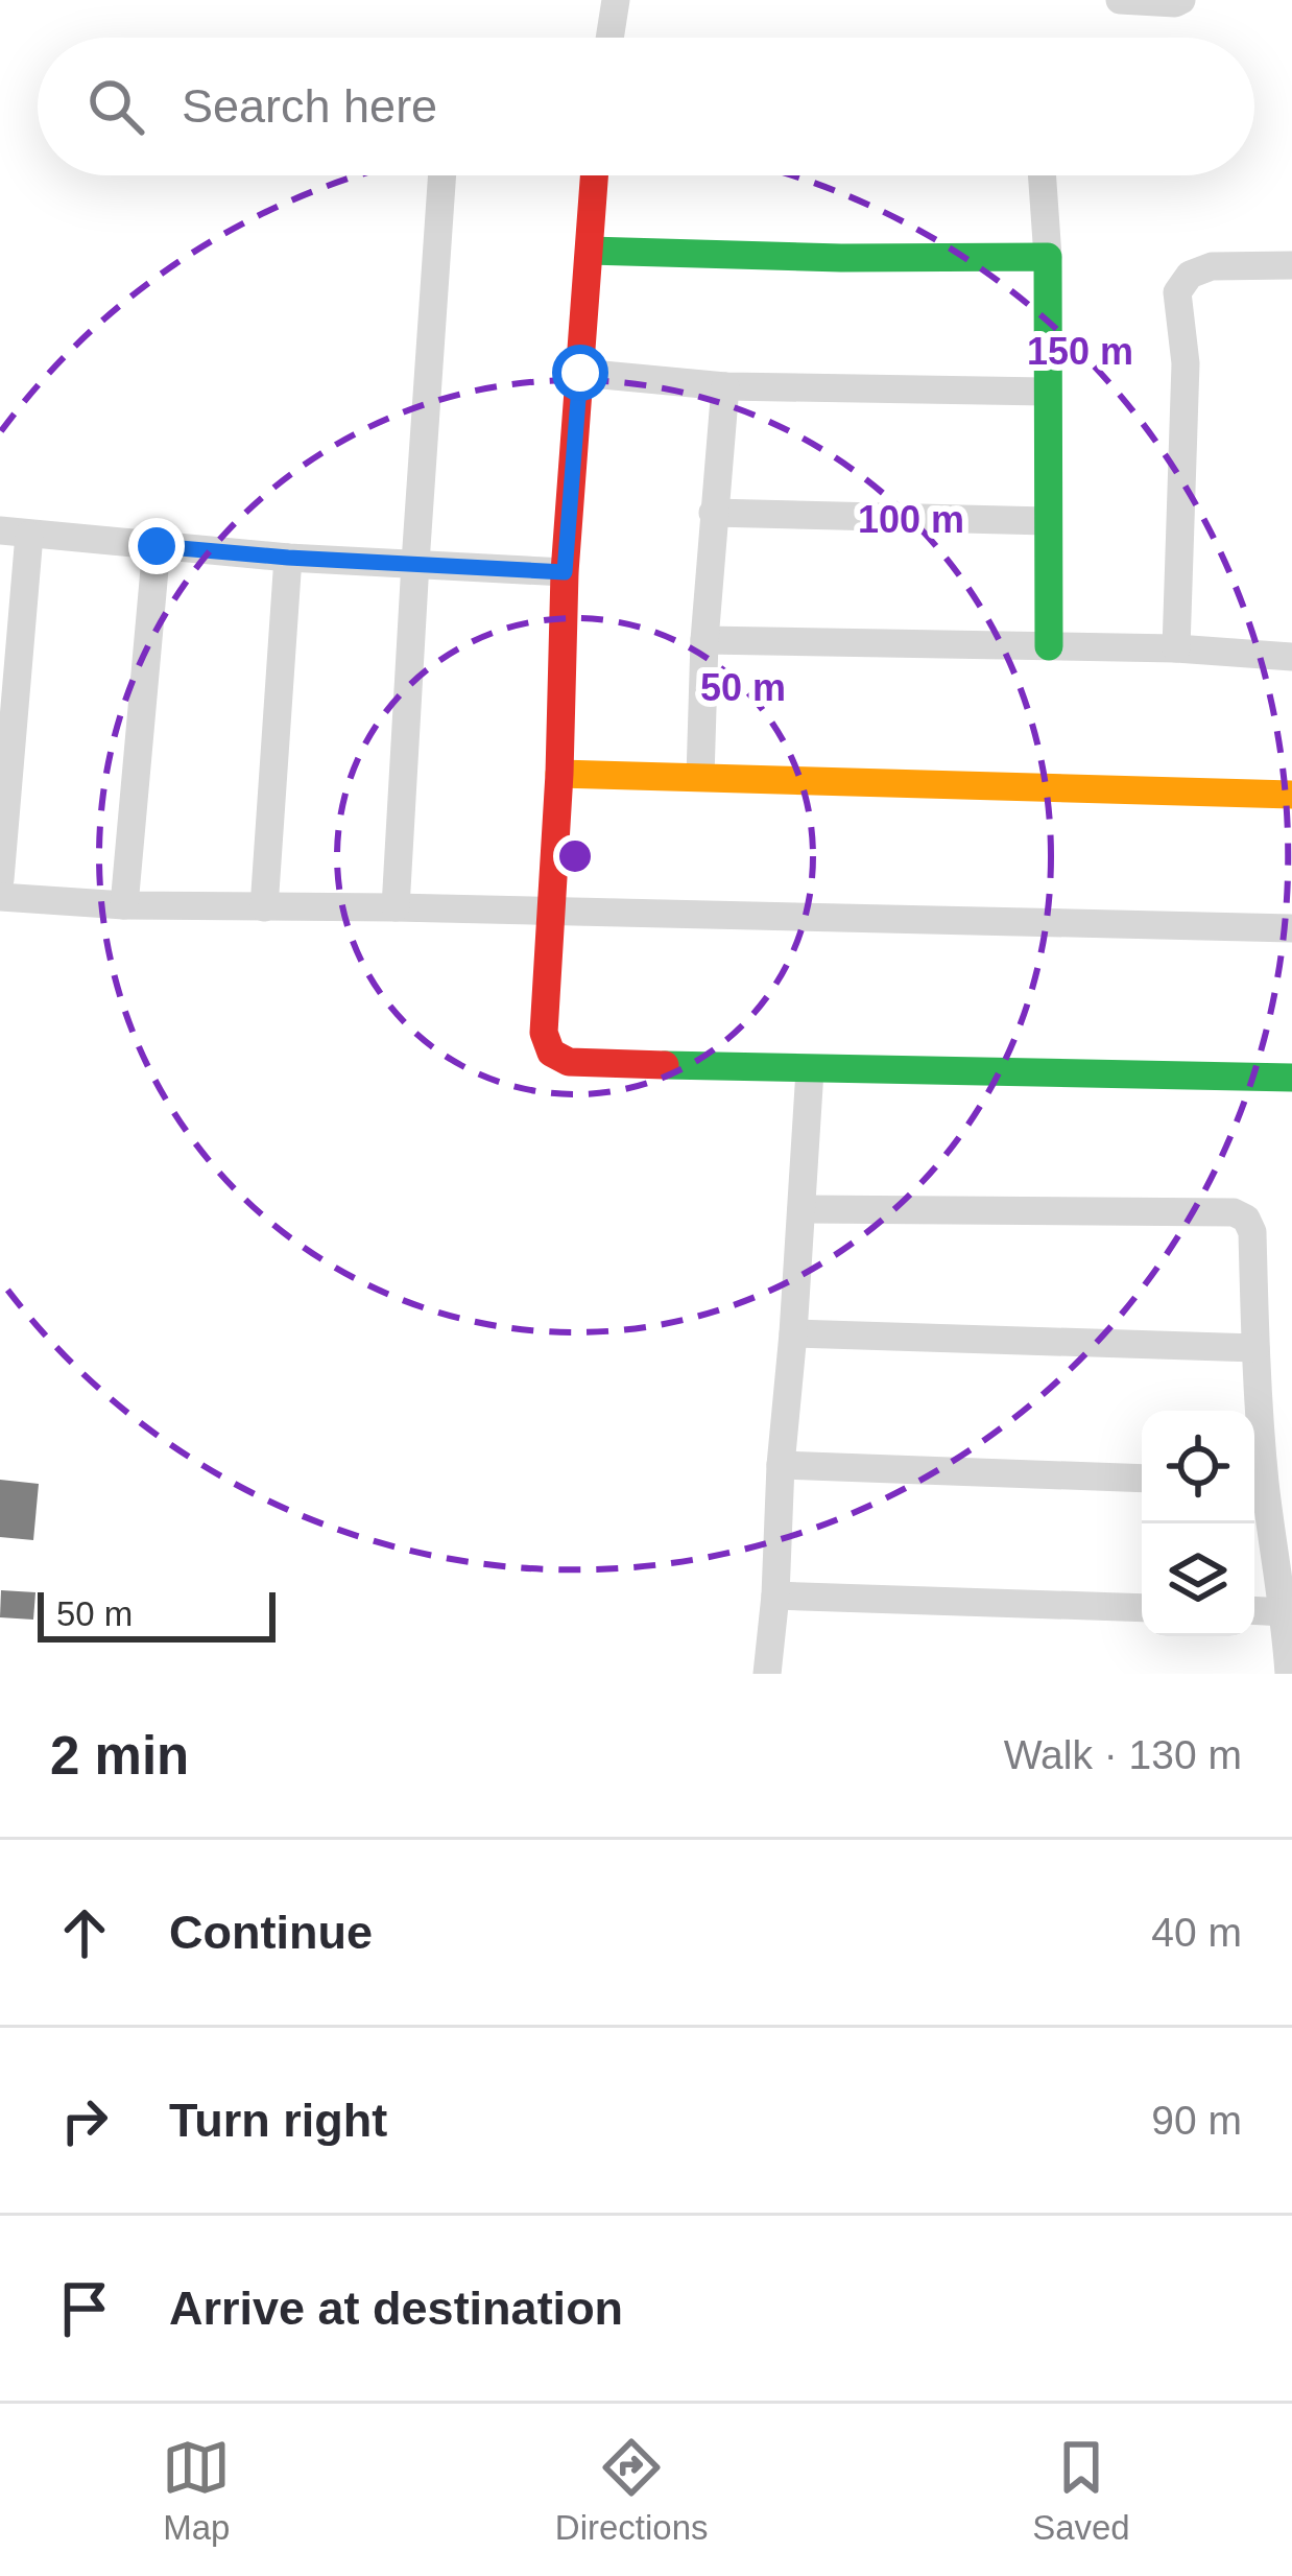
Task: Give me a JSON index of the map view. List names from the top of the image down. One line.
{"scale_bar":"50 m","page":{"search":"Search here","scale":"50 m","heading":["2 min","Walk · 130 m"],"list":[["Continue","40 m"],["Turn right","90 m"],"Arrive at destination"],"nav":["Map","Directions","Saved"]},"rings":["150 m","100 m","50 m"]}
